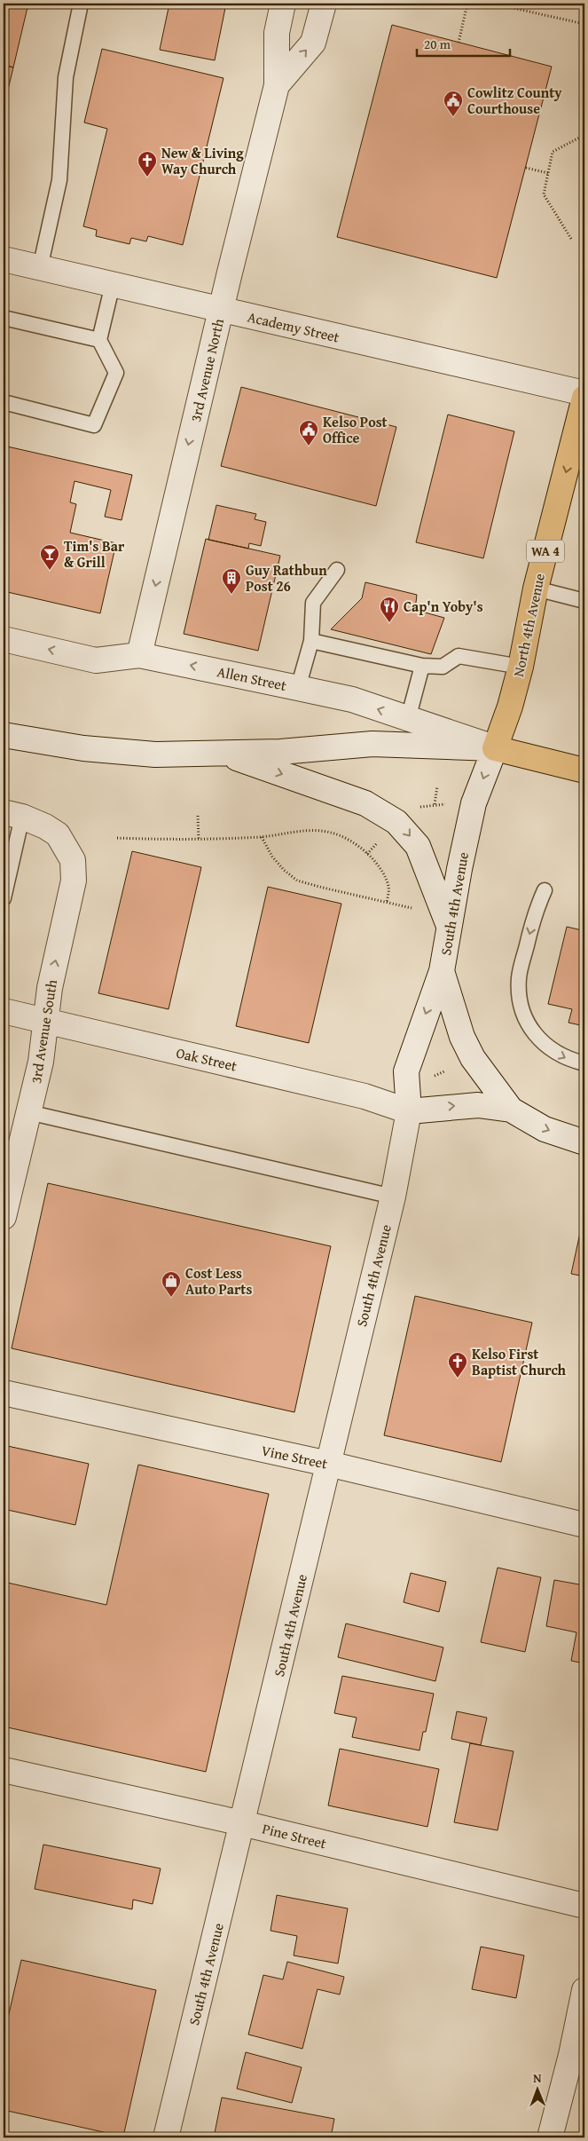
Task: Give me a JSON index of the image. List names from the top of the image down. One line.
{"streets":{"main road":["WA 4","North 4th Avenue","Allen Street"],"street":["Academy Street","3rd Avenue North","South 4th Avenue","3rd Avenue South","Oak Street","Vine Street","Pine Street"]},"crossings":[["Academy Street","3rd Avenue North"],["3rd Avenue North","Allen Street"],["North 4th Avenue","Allen Street"],["North 4th Avenue","South 4th Avenue"],["Allen Street","South 4th Avenue"],["South 4th Avenue","Oak Street"],["South 4th Avenue","Vine Street"],["South 4th Avenue","Pine Street"],["3rd Avenue South","Oak Street"]],"one_way":["North 4th Avenue","3rd Avenue South"],"places":{"public building":["Cowlitz County Courthouse","Kelso Post Office"],"church":["New & Living Way Church","Kelso First Baptist Church"],"bar":["Tim's Bar & Grill"],"building":["Guy Rathbun Post 26"],"restaurant":["Cap'n Yoby's"],"shop":["Cost Less Auto Parts"]},"scale_bar":"20 m","north":"top"}
